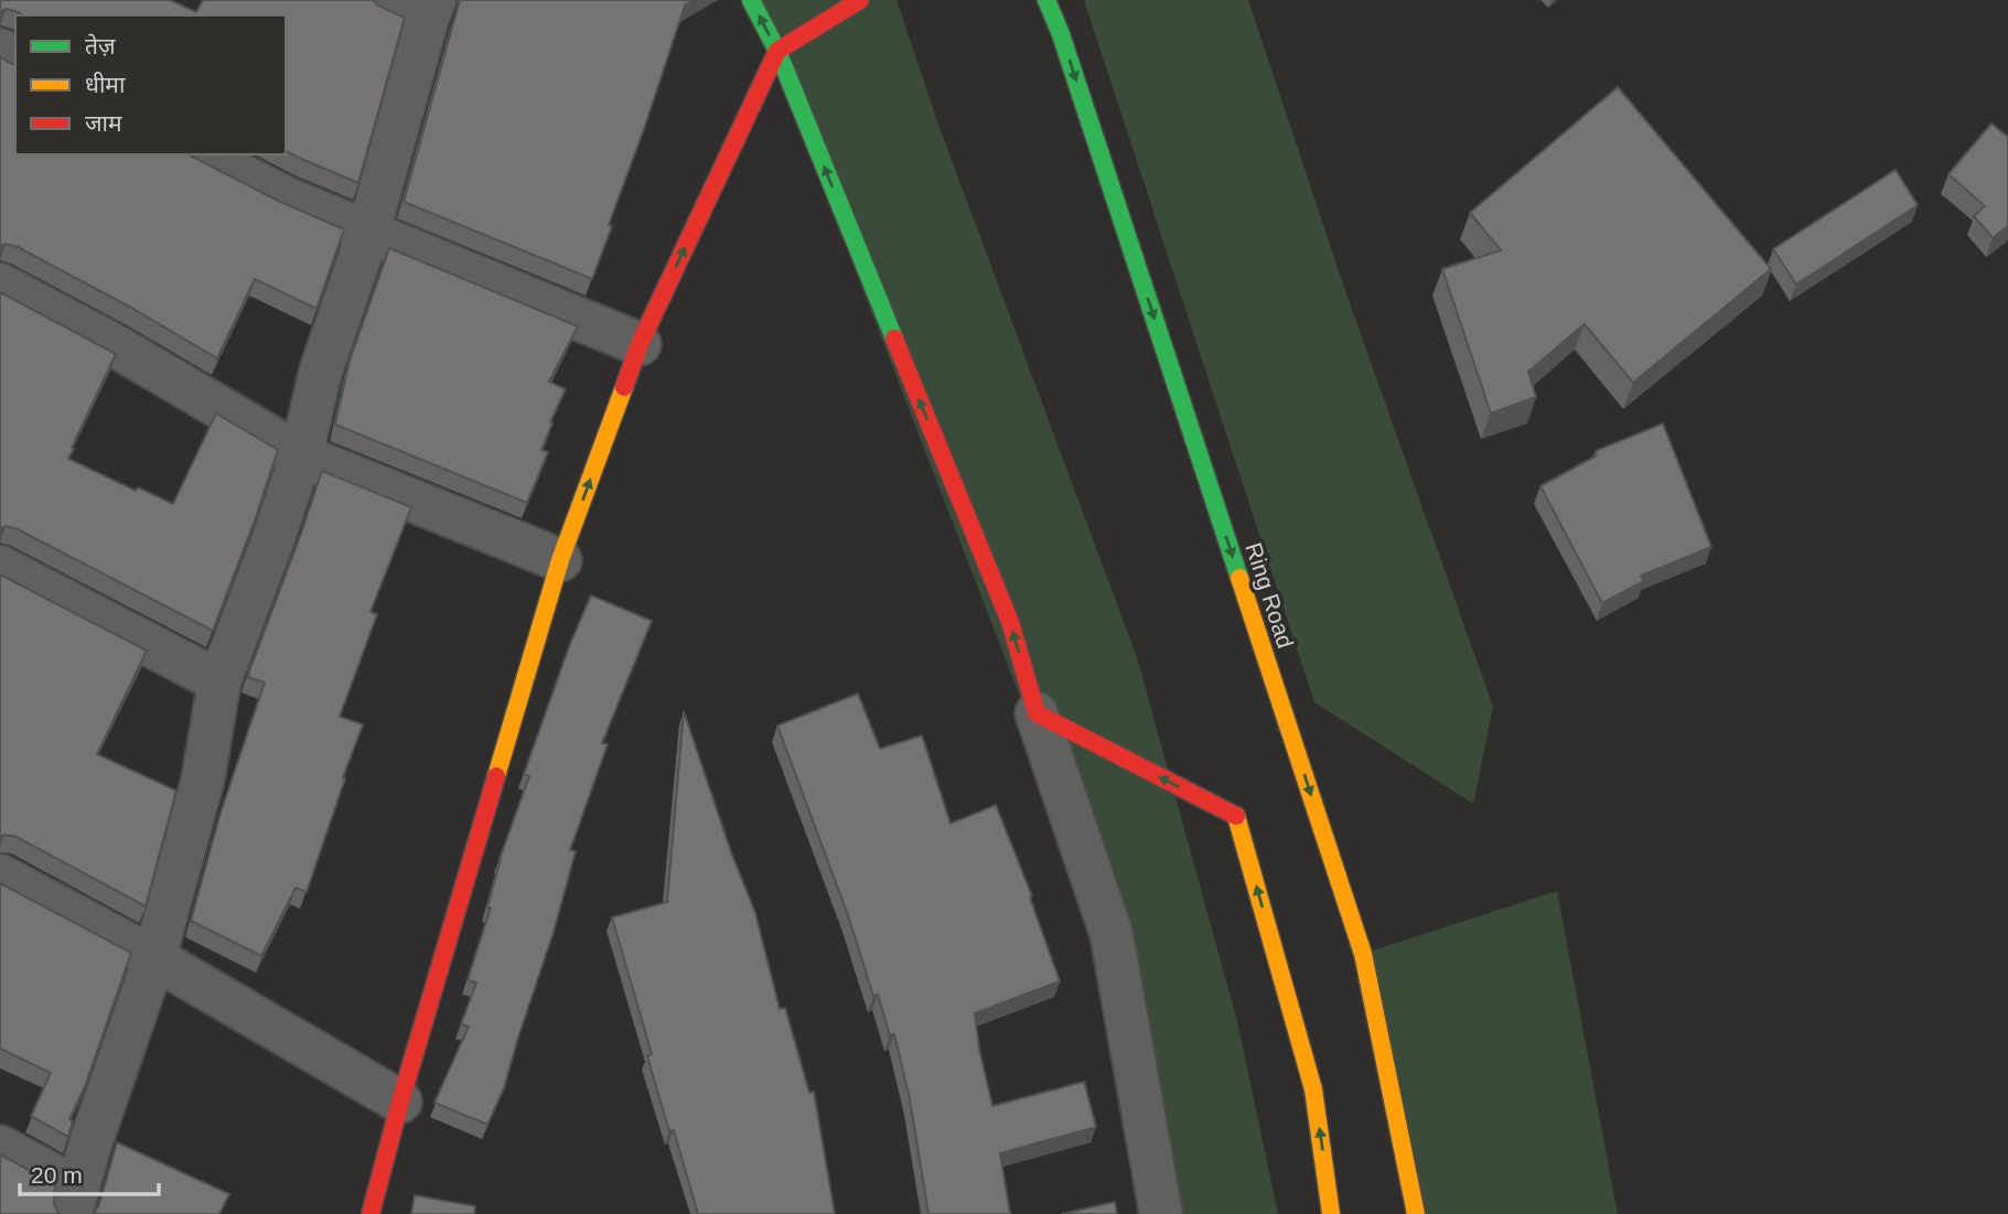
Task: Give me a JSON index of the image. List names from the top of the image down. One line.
{"streets":{"street":["Ring Road"]},"one_way":["Ring Road"],"legend":["तेज़","धीमा","जाम"],"scale_bar":"20 m"}
